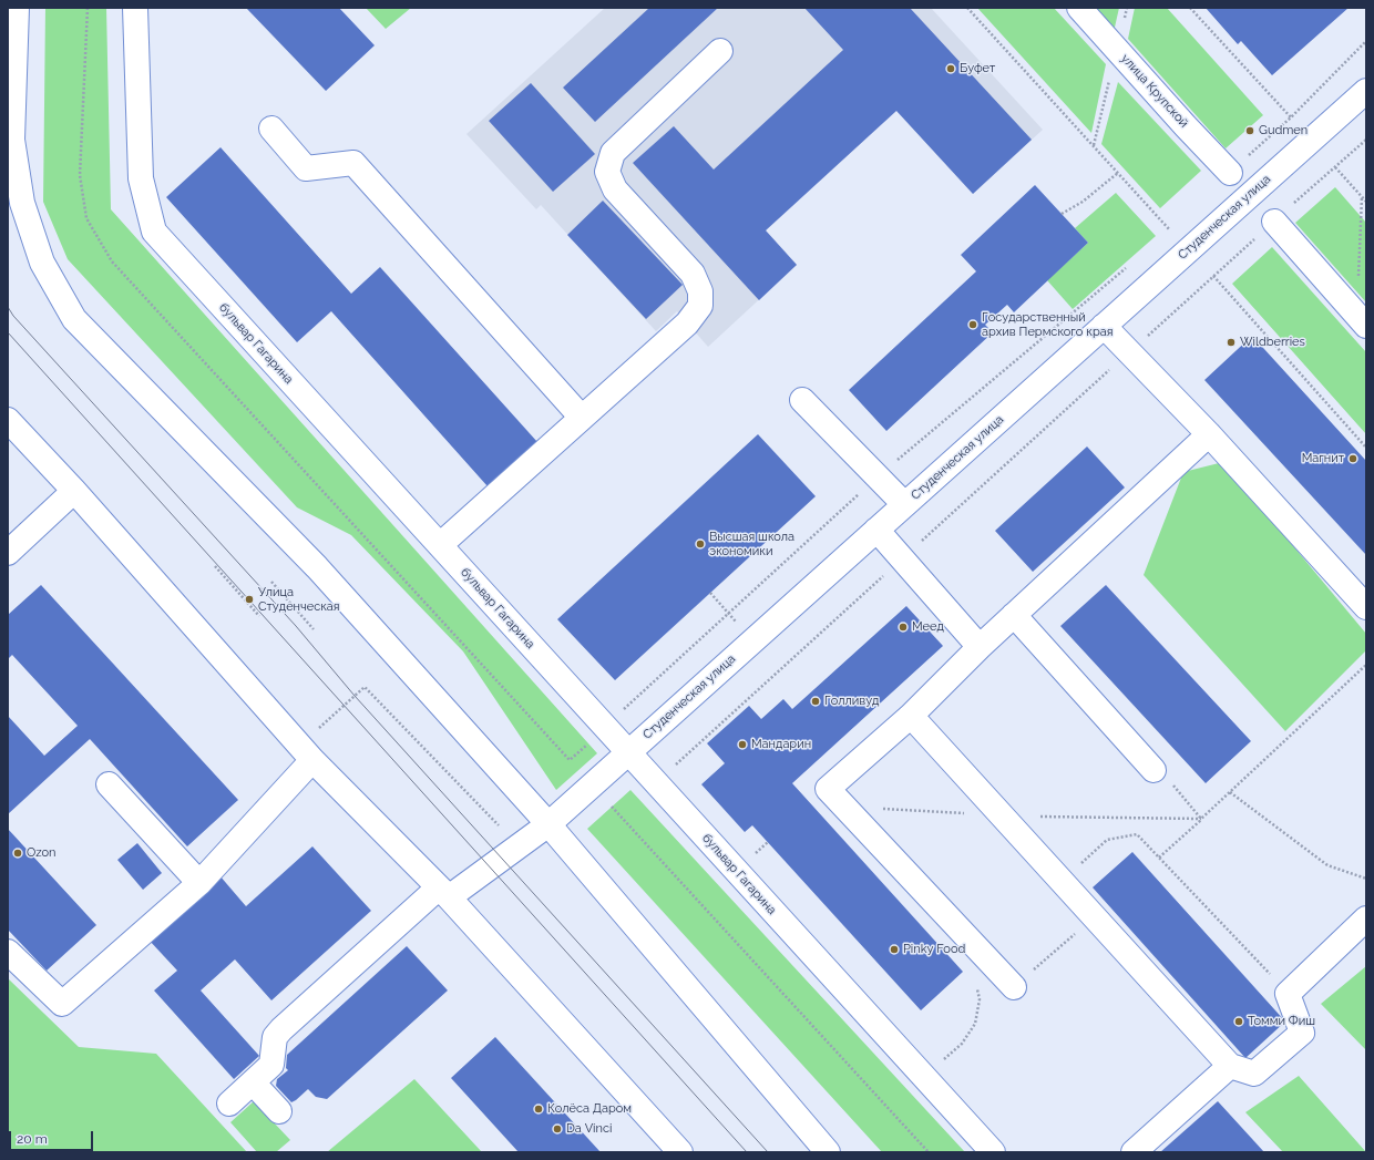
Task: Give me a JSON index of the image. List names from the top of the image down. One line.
{"streets":{"street":["улица Крупской","Студенческая улица","бульвар Гагарина"]},"crossings":[["Студенческая улица","бульвар Гагарина"]],"places":["Буфет","Gudmen","Государственный архив Пермского края","Wildberries","Магнит","Высшая школа экономики","Улица Студенческая","Меед","Голливуд","Мандарин","Ozon","Pinky Food","Томми Фиш","Колёса Даром","Da Vinci"],"scale_bar":"20 m"}
